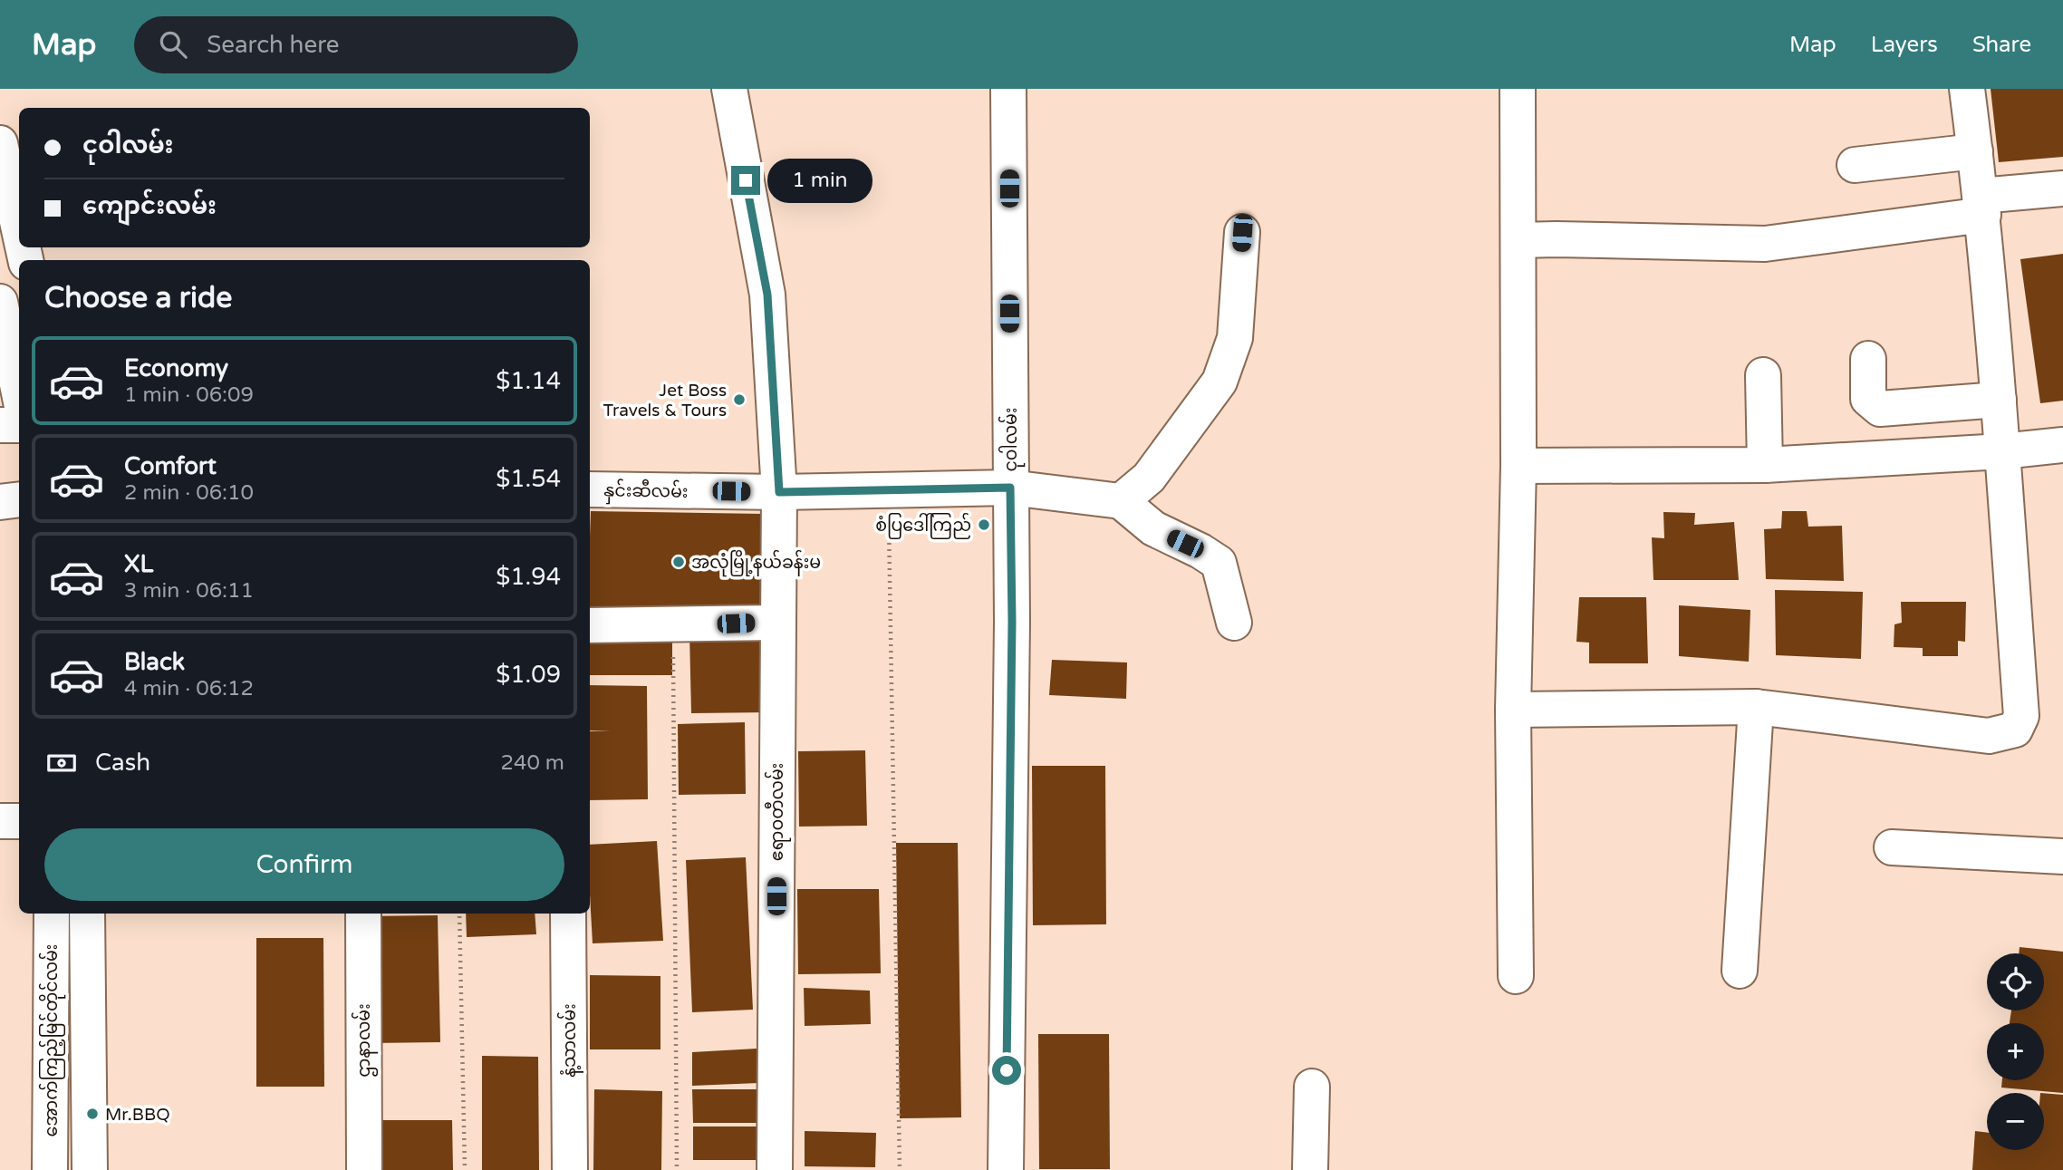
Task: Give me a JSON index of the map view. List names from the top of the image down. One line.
{"streets":{"street":["ငုဝါလမ်း","နှင်းဆီလမ်း","ဧရာဝတီလမ်း","အောက်ကြည့်မြင်တိုင်လမ်း","ဌာနာလမ်း","နံ့သာလမ်း"]},"crossings":[["ငုဝါလမ်း","နှင်းဆီလမ်း"],["နှင်းဆီလမ်း","ဧရာဝတီလမ်း"]],"places":["Jet Boss Travels & Tours","စံပြဒေါ်ကြည်","အလုံမြို့နယ်ခန်းမ","Mr.BBQ"],"page":{"header":"Map","search":"Search here","nav":["Map","Layers","Share"],"banner":["ငုဝါလမ်း","ကျောင်းလမ်း"],"bubble":"1 min","heading":"Choose a ride","list":[{"name":"Economy","note":"1 min · 06:09","value":"$1.14"},{"name":"Comfort","note":"2 min · 06:10","value":"$1.54"},{"name":"XL","note":"3 min · 06:11","value":"$1.94"},{"name":"Black","note":"4 min · 06:12","value":"$1.09"}],"pay":["Cash","240 m"],"buttons":"Confirm","map_buttons":["+","−"]}}
